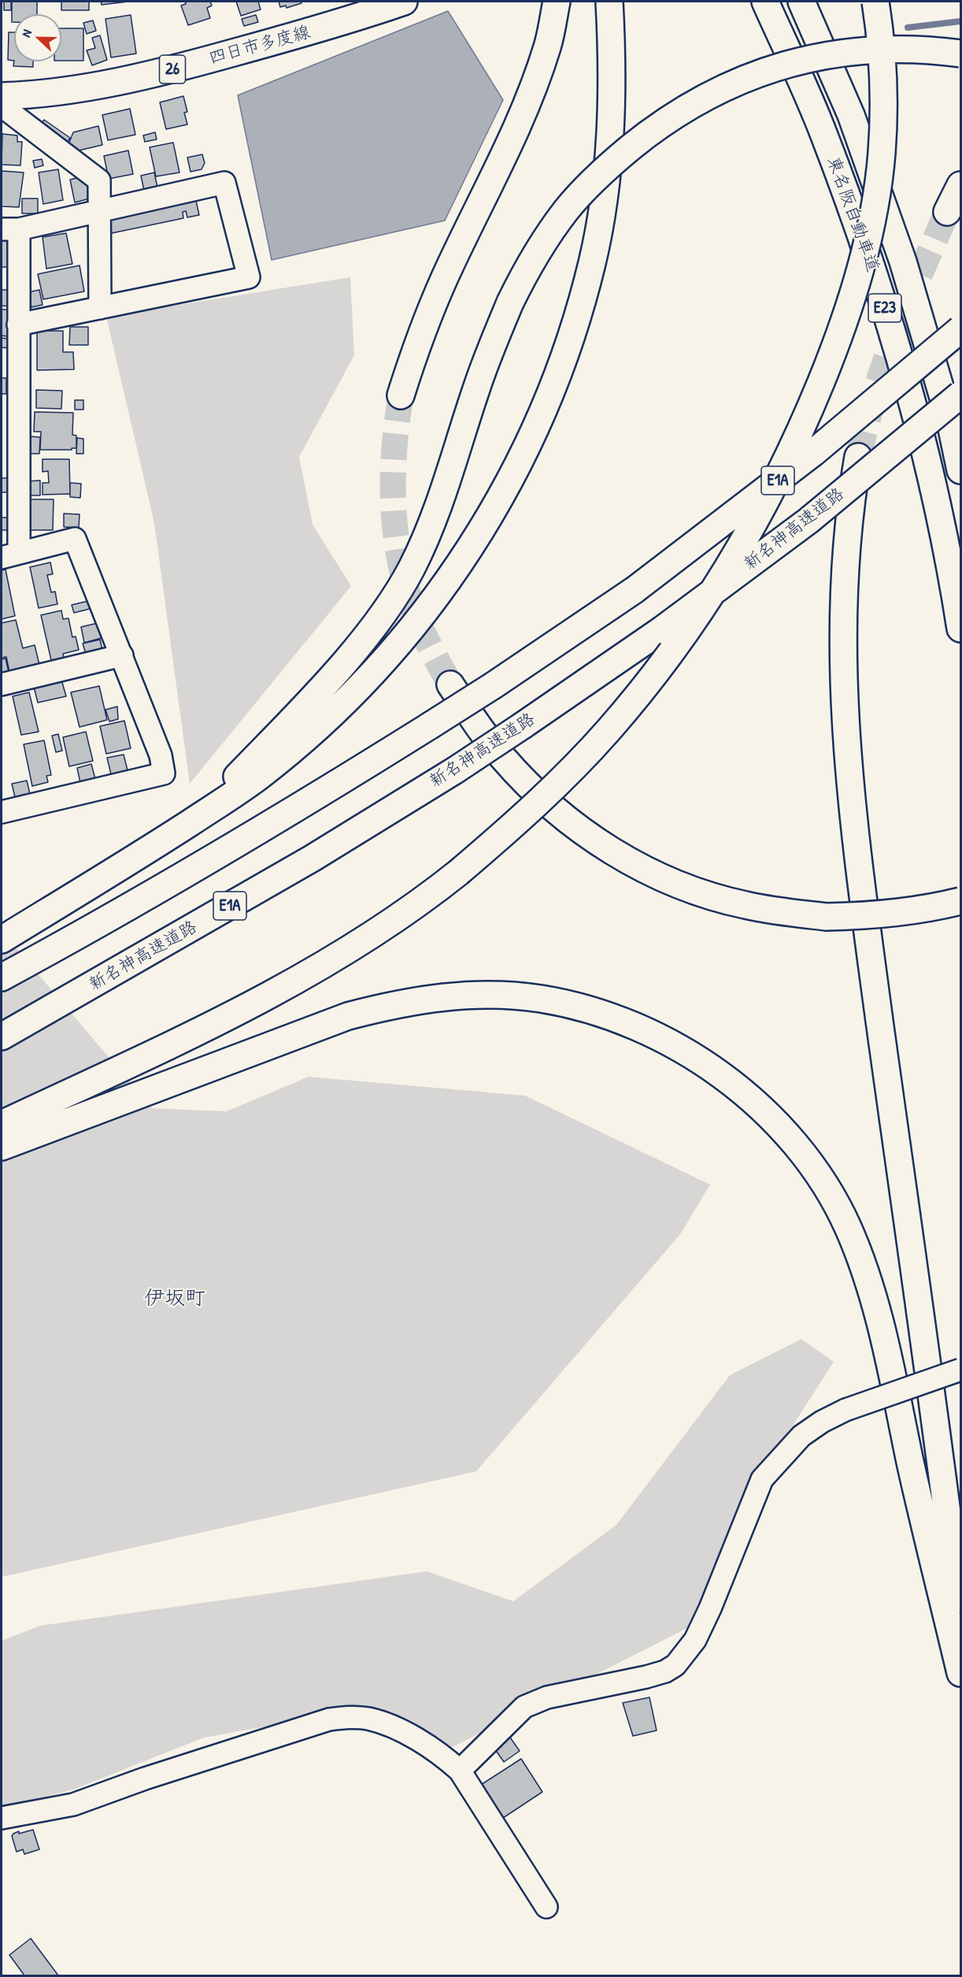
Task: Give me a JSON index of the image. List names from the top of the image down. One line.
{"streets":{"main road":["四日市多度線","26","東名阪自動車道","E23","E1A","新名神高速道路"]},"districts":["伊坂町"],"north":"left"}
